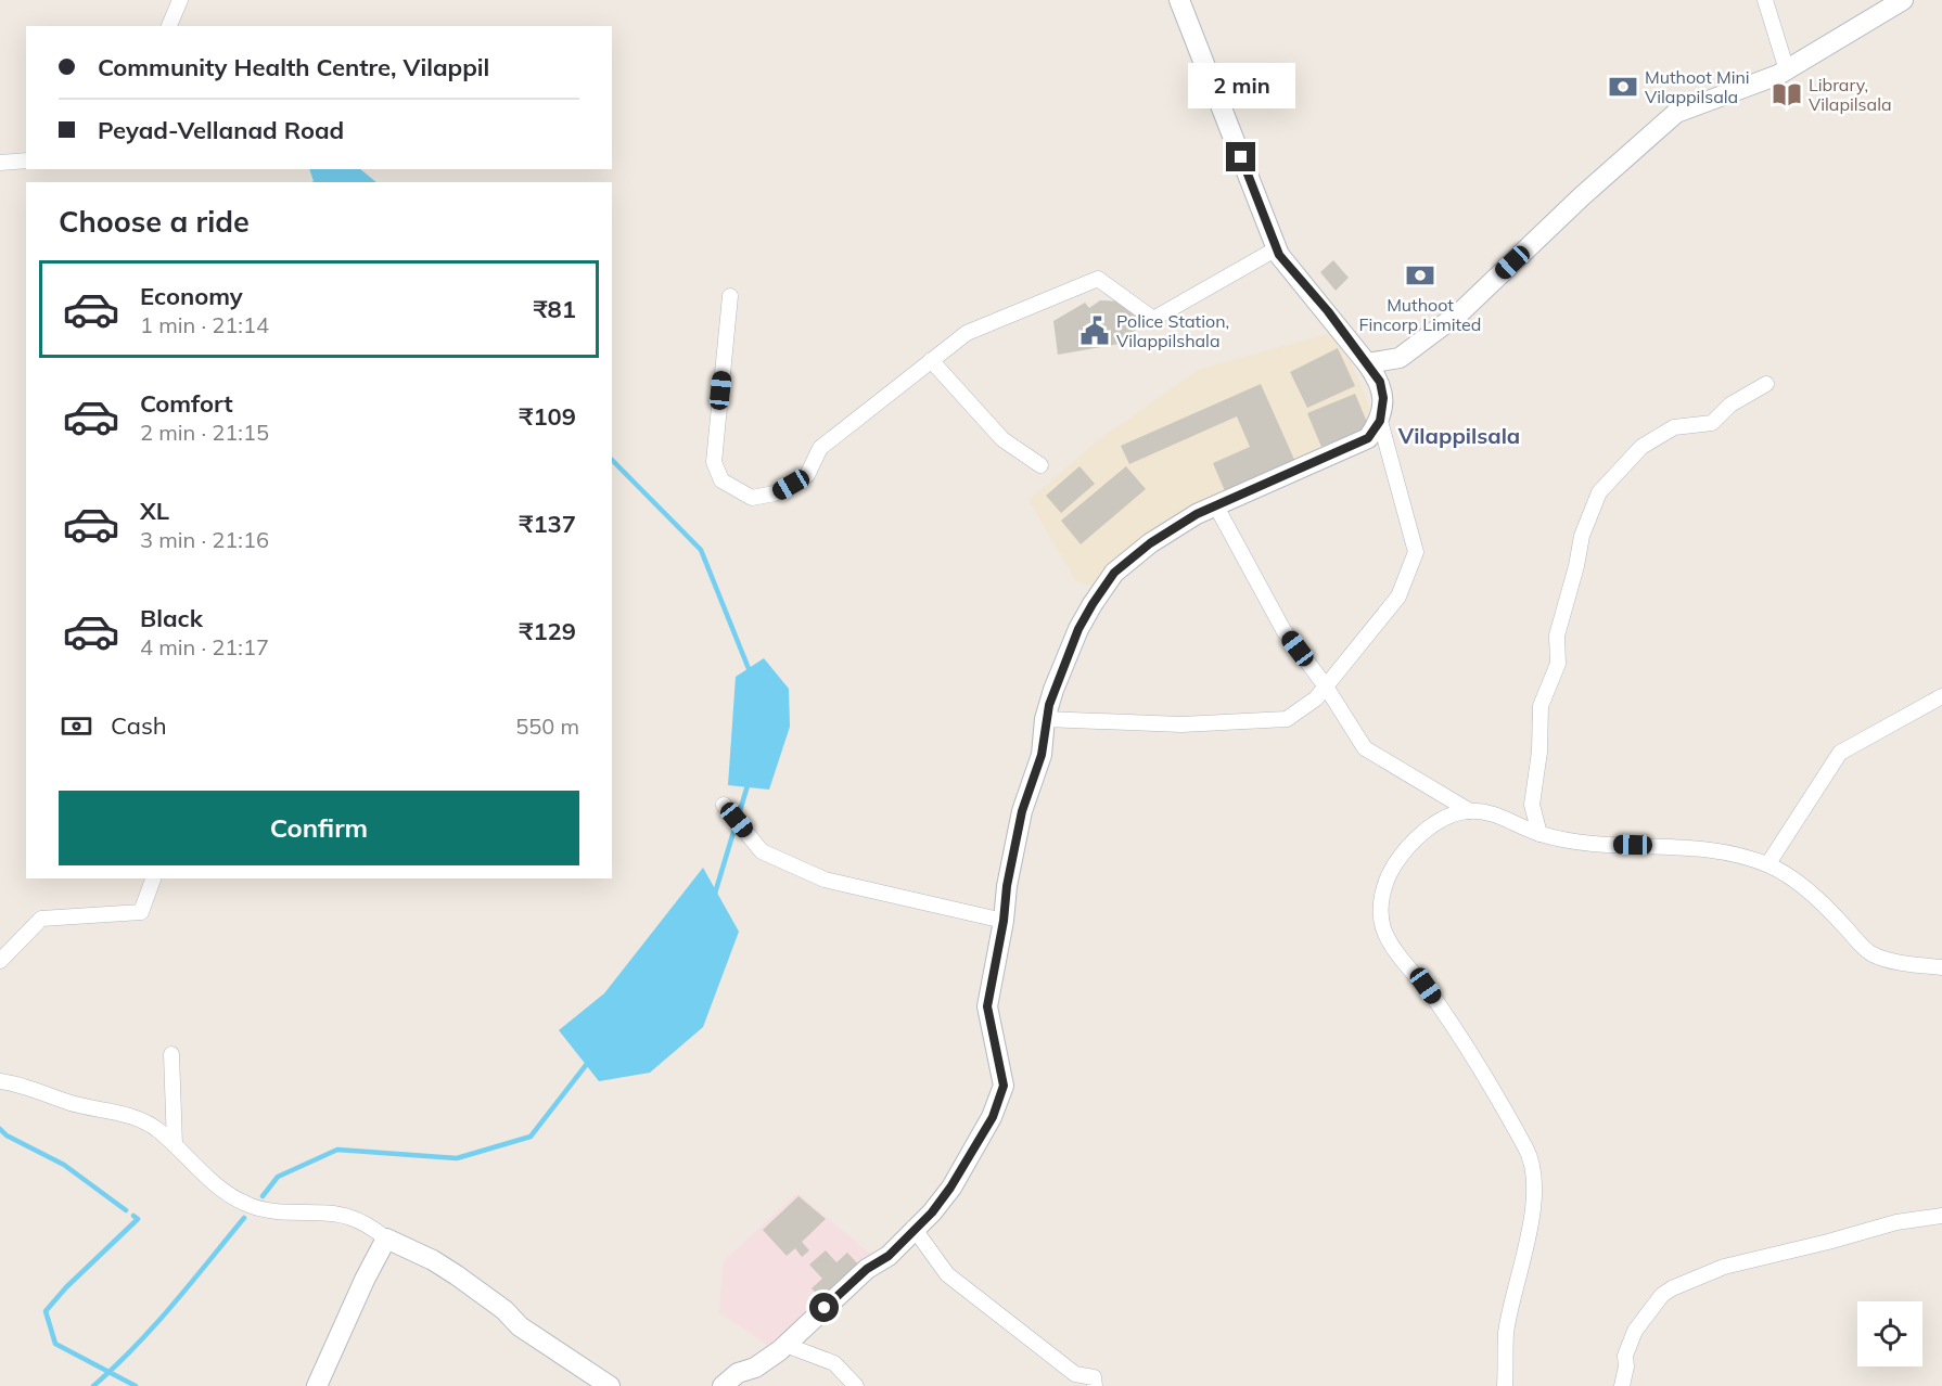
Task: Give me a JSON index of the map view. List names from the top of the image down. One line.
{"districts":["Vilappilsala"],"places":{"bank":["Muthoot Mini Vilappilsala","Muthoot Fincorp Limited"],"library":["Library, Vilapilsala"],"public building":["Police Station, Vilappilshala"]},"page":{"banner":["Community Health Centre, Vilappil","Peyad-Vellanad Road"],"bubble":"2 min","heading":"Choose a ride","list":[{"name":"Economy","note":"1 min · 21:14","value":"₹81"},{"name":"Comfort","note":"2 min · 21:15","value":"₹109"},{"name":"XL","note":"3 min · 21:16","value":"₹137"},{"name":"Black","note":"4 min · 21:17","value":"₹129"}],"pay":["Cash","550 m"],"buttons":"Confirm"}}
